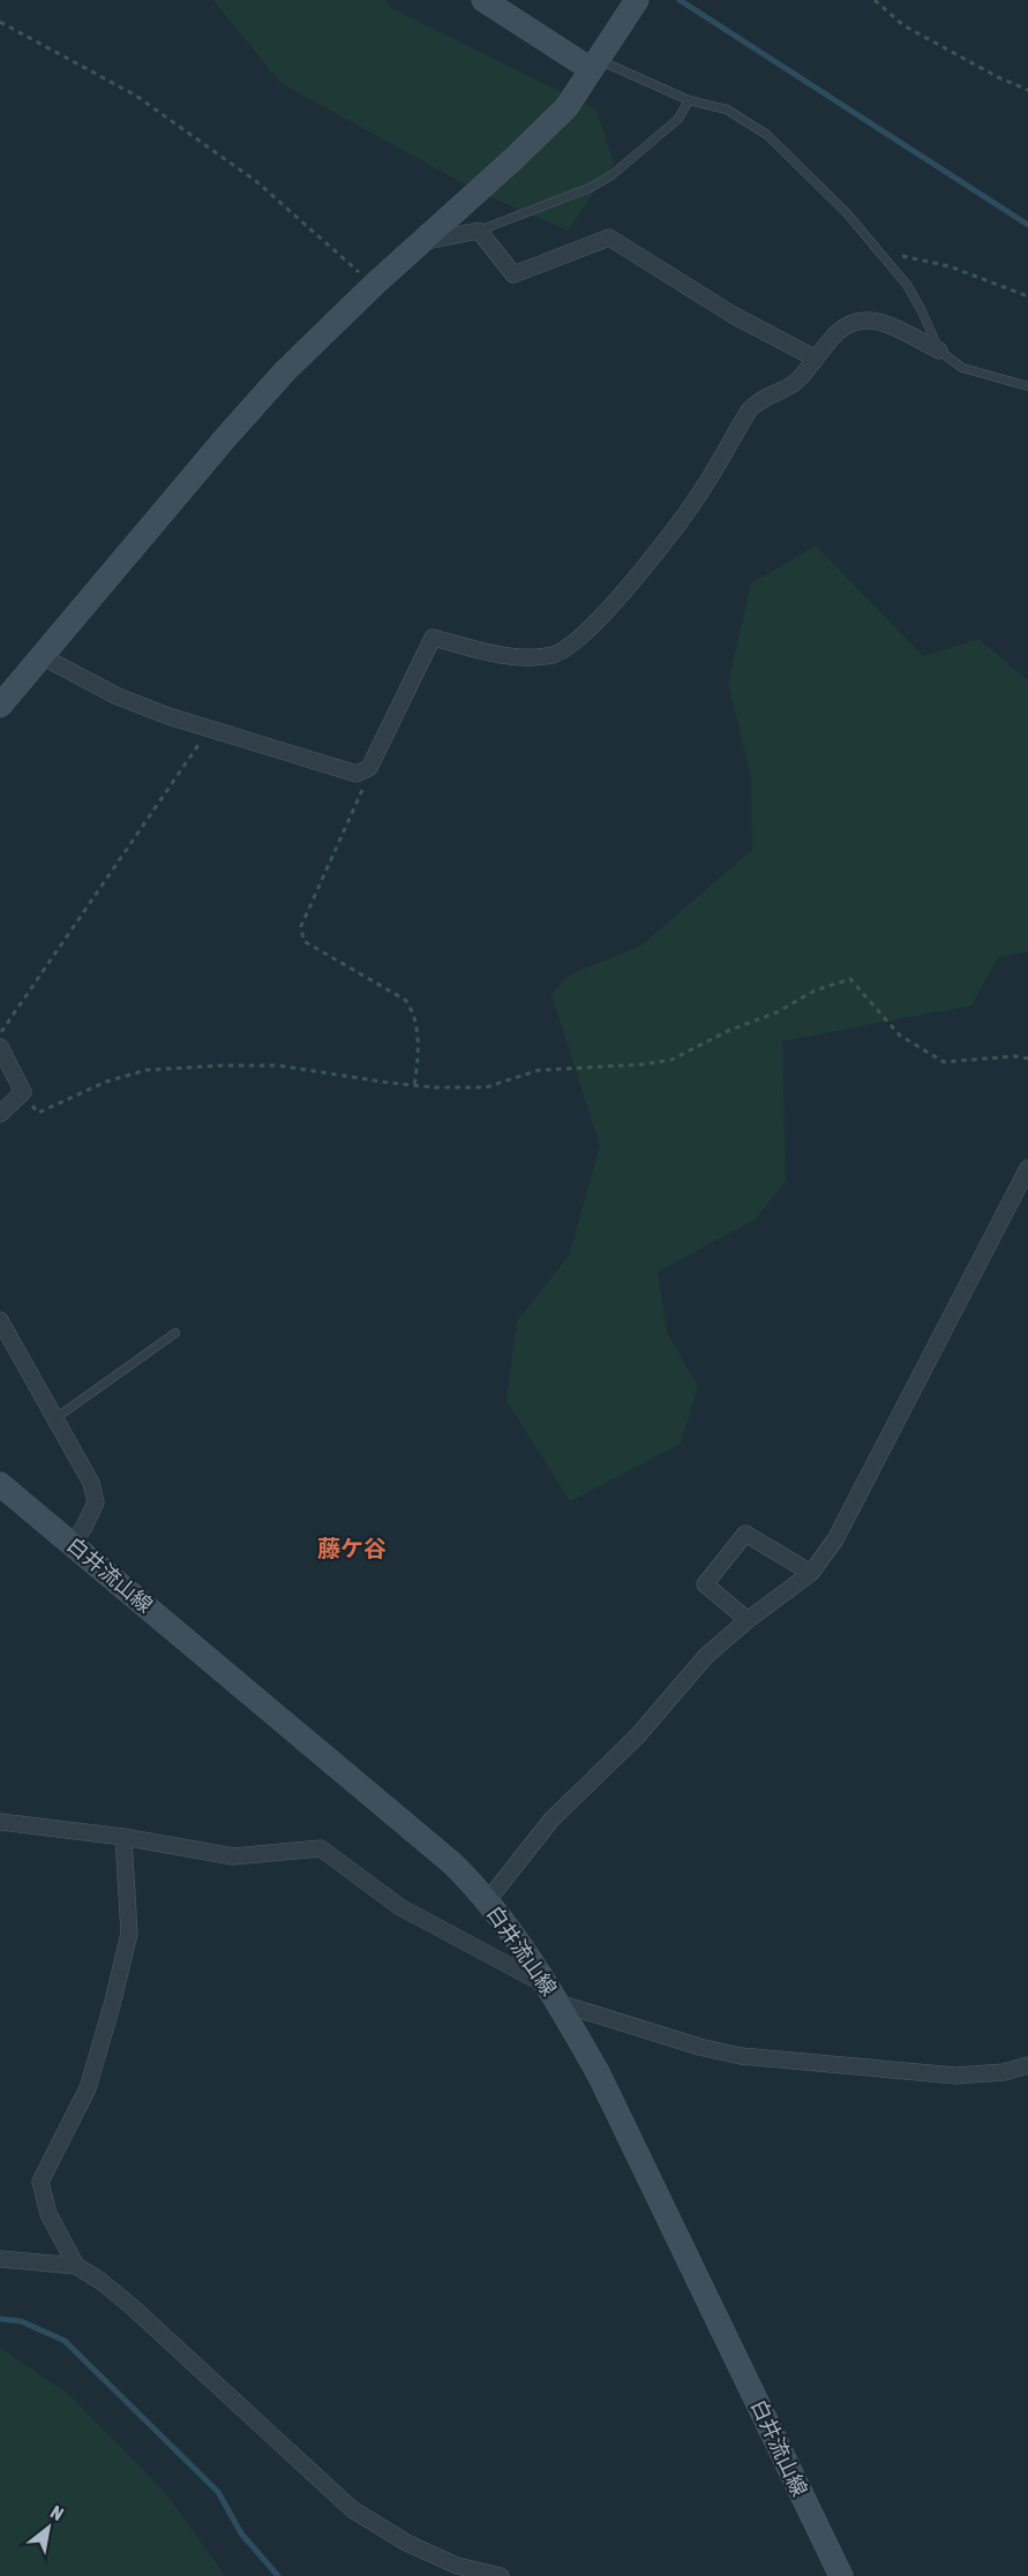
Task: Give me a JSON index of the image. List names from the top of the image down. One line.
{"streets":{"main road":["白井流山線"]},"districts":["藤ケ谷"],"north":"top right"}
